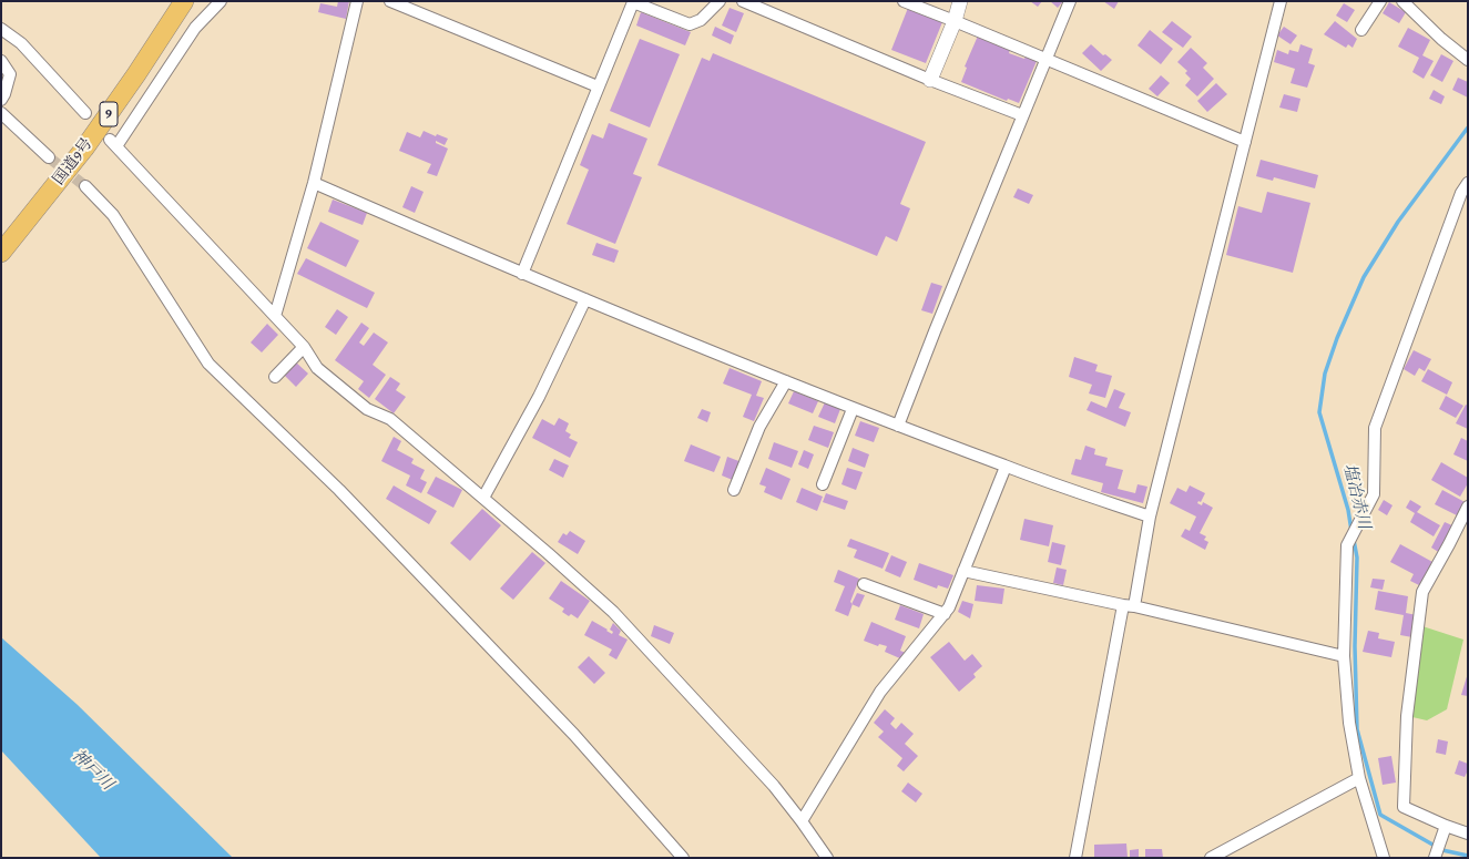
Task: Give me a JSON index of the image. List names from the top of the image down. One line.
{"streets":{"highway":["9","国道9号"]},"water":["塩冶赤川","神戸川"]}
